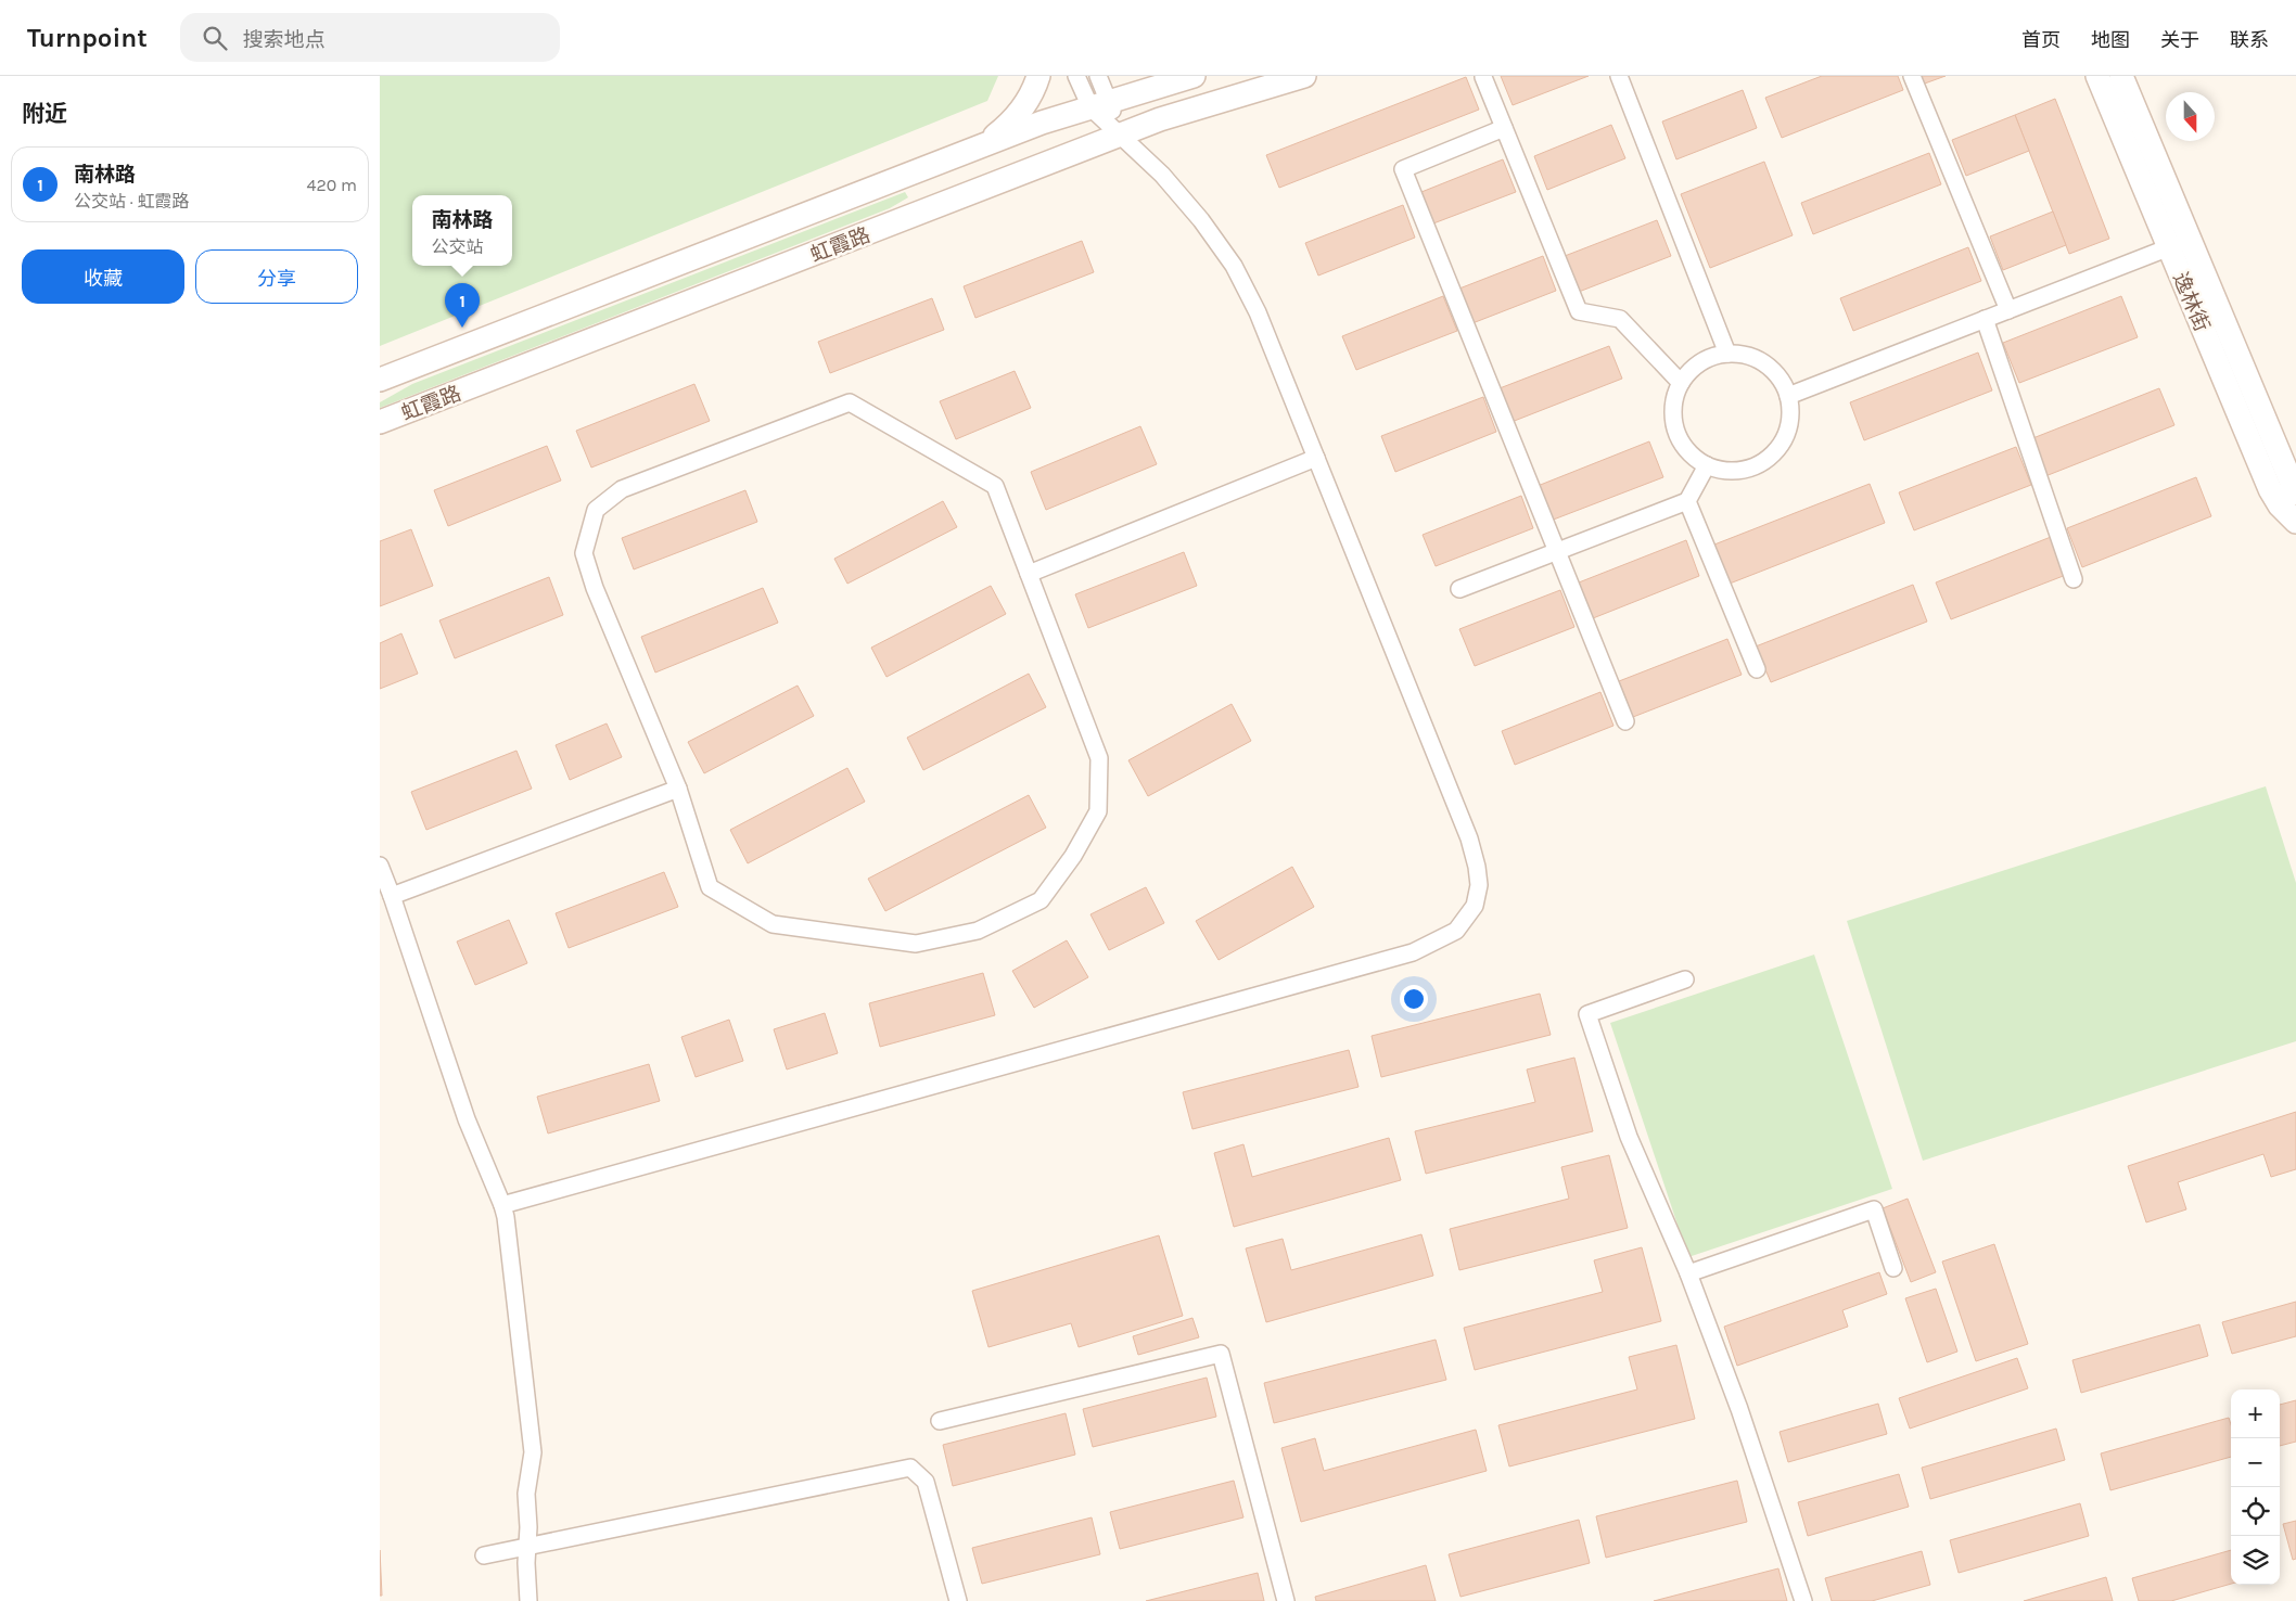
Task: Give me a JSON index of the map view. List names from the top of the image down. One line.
{"streets":{"street":["虹霞路","逸林街"]},"north":"bottom","page":{"header":"Turnpoint","search":"搜索地点","nav":["首页","地图","关于","联系"],"heading":"附近","list":[{"mark":"1","name":"南林路","note":"公交站 · 虹霞路","value":"420 m"}],"popup":["南林路","公交站"],"buttons":["收藏","分享"],"pins":"1","map_buttons":["+","−"]}}
